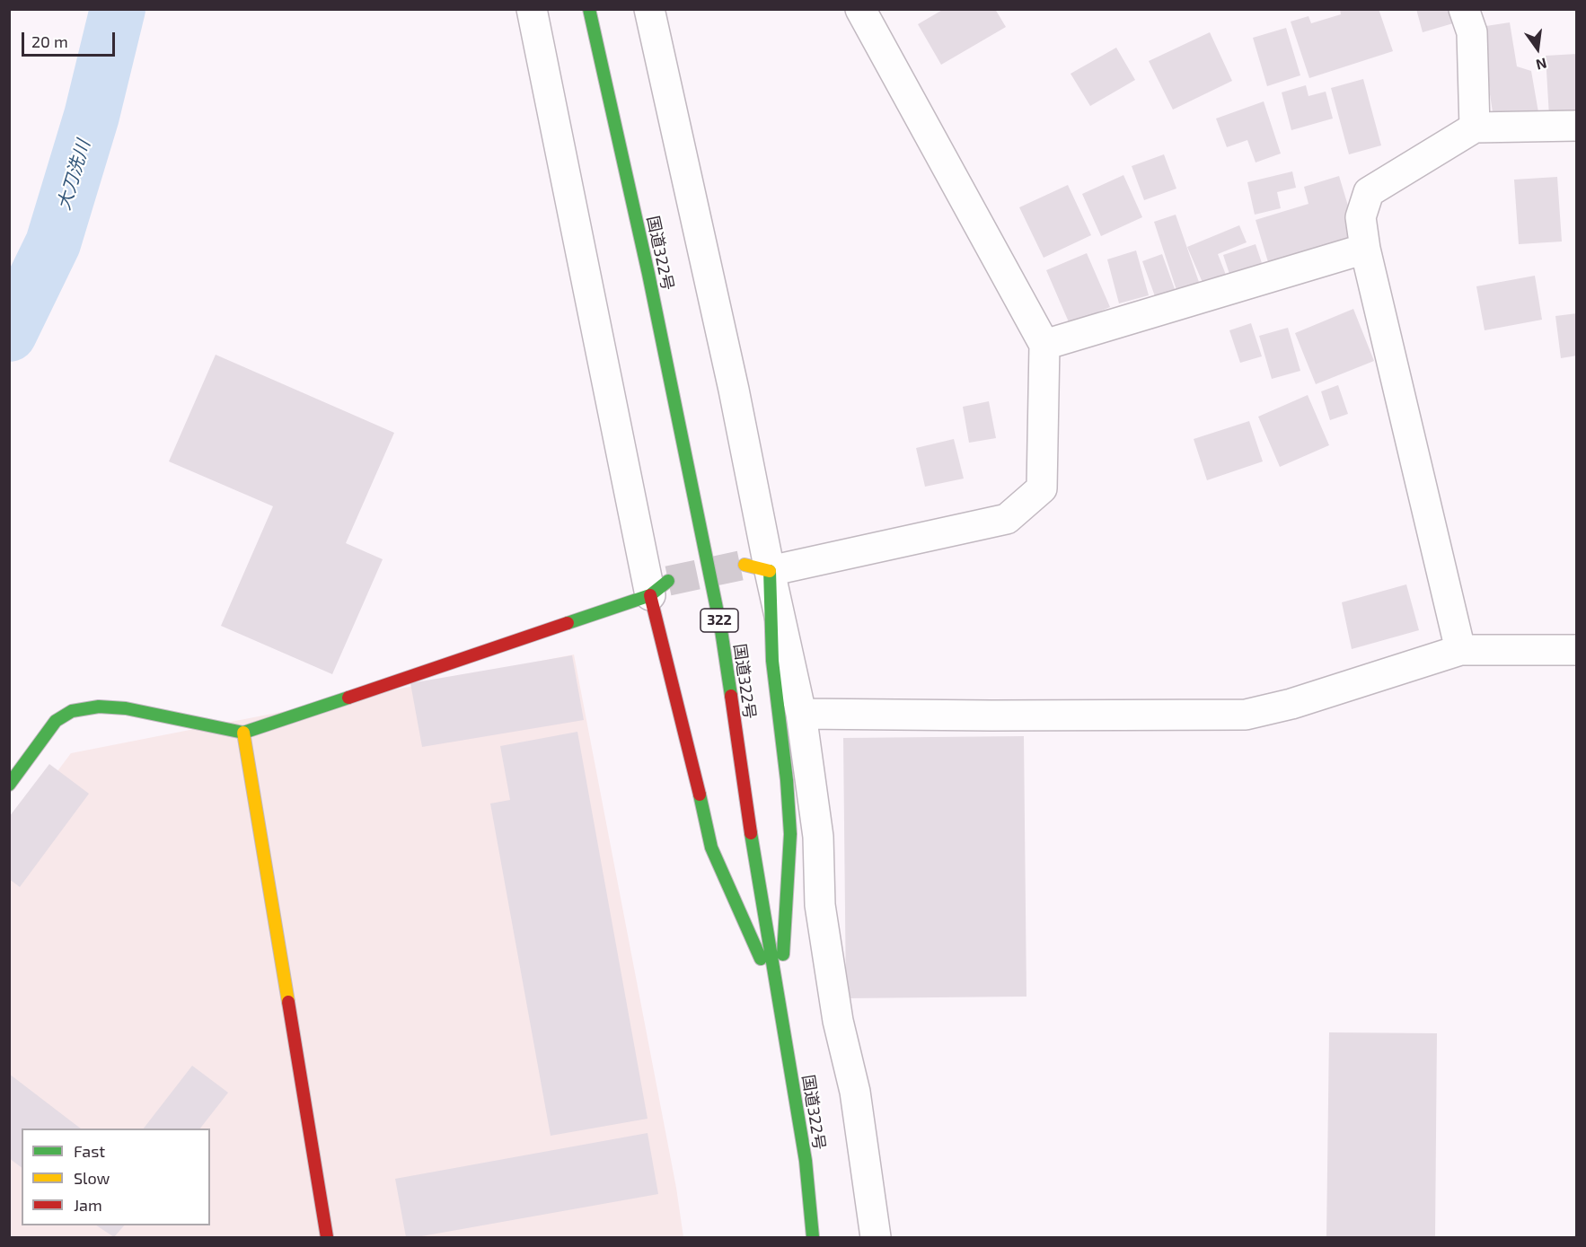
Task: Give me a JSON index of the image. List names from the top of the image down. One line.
{"streets":{"main road":["国道322号","322"]},"water":["大刀洗川"],"legend":["Fast","Slow","Jam"],"scale_bar":"20 m","north":"bottom"}
